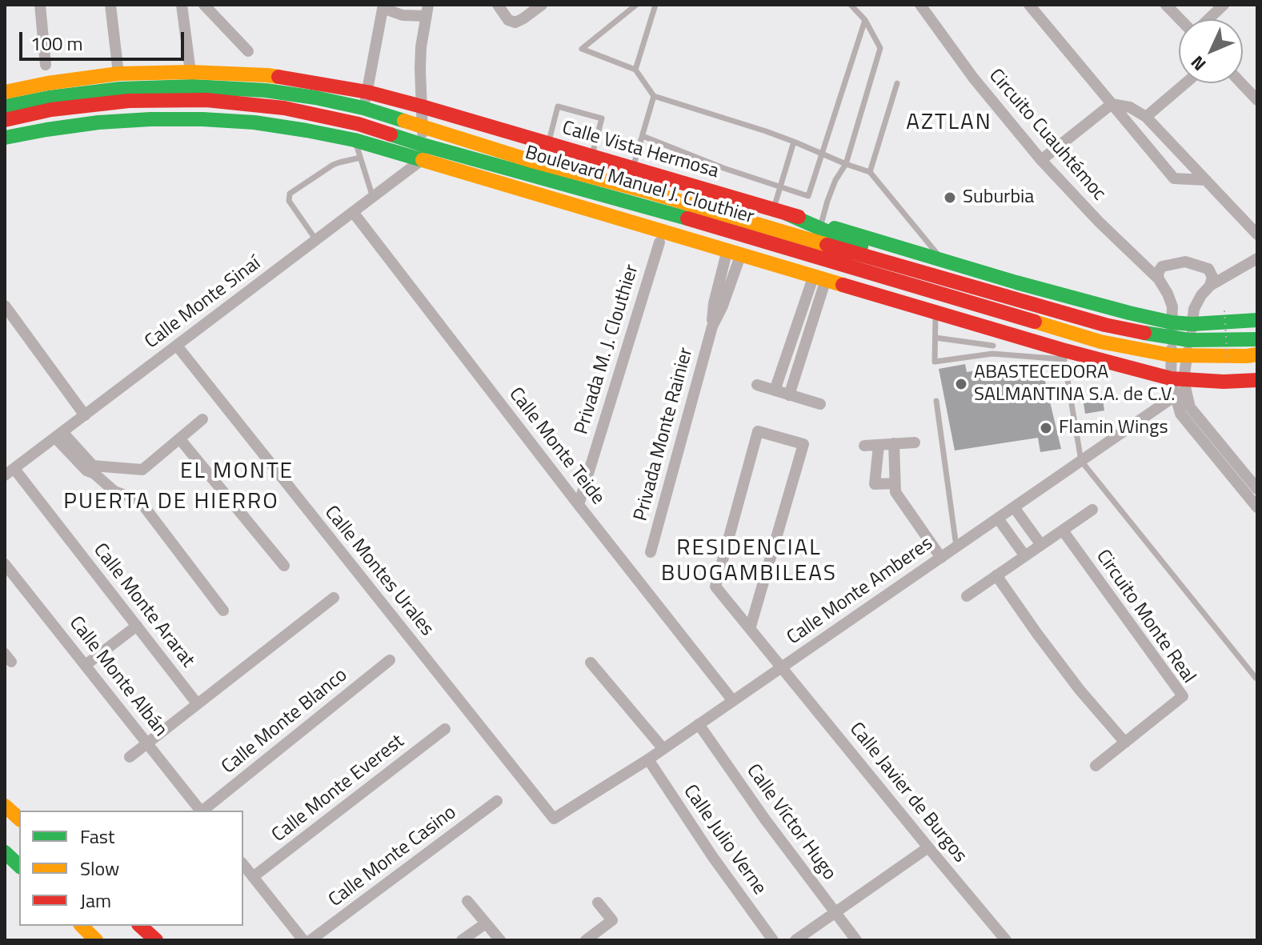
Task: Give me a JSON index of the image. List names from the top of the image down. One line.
{"streets":{"main road":["Calle Vista Hermosa","Boulevard Manuel J. Clouthier"],"street":["Circuito Cuauhtémoc","Calle Monte Sinaí","Privada M. J. Clouthier","Privada Monte Rainier","Calle Monte Teide","Calle Montes Urales","Calle Monte Amberes","Calle Monte Ararat","Circuito Monte Real","Calle Monte Albán","Calle Monte Blanco","Calle Monte Everest","Calle Javier de Burgos","Calle Víctor Hugo","Calle Julio Verne","Calle Monte Casino"]},"crossings":[["Circuito Cuauhtémoc","Calle Vista Hermosa"],["Circuito Cuauhtémoc","Boulevard Manuel J. Clouthier"],["Circuito Cuauhtémoc","Calle Monte Amberes"],["Boulevard Manuel J. Clouthier","Calle Monte Sinaí"],["Calle Monte Sinaí","Calle Monte Teide"],["Calle Monte Sinaí","Calle Montes Urales"],["Calle Monte Sinaí","Calle Monte Ararat"],["Privada M. J. Clouthier","Calle Monte Teide"],["Calle Monte Teide","Calle Monte Amberes"],["Calle Montes Urales","Calle Monte Amberes"],["Calle Monte Amberes","Calle Javier de Burgos"],["Calle Monte Amberes","Calle Víctor Hugo"],["Calle Monte Amberes","Calle Julio Verne"]],"districts":["AZTLAN","EL MONTE","PUERTA DE HIERRO","RESIDENCIAL BUOGAMBILEAS"],"places":["Suburbia","ABASTECEDORA SALMANTINA S.A. de C.V.","Flamin Wings"],"legend":["Fast","Slow","Jam"],"scale_bar":"100 m","north":"bottom left"}
